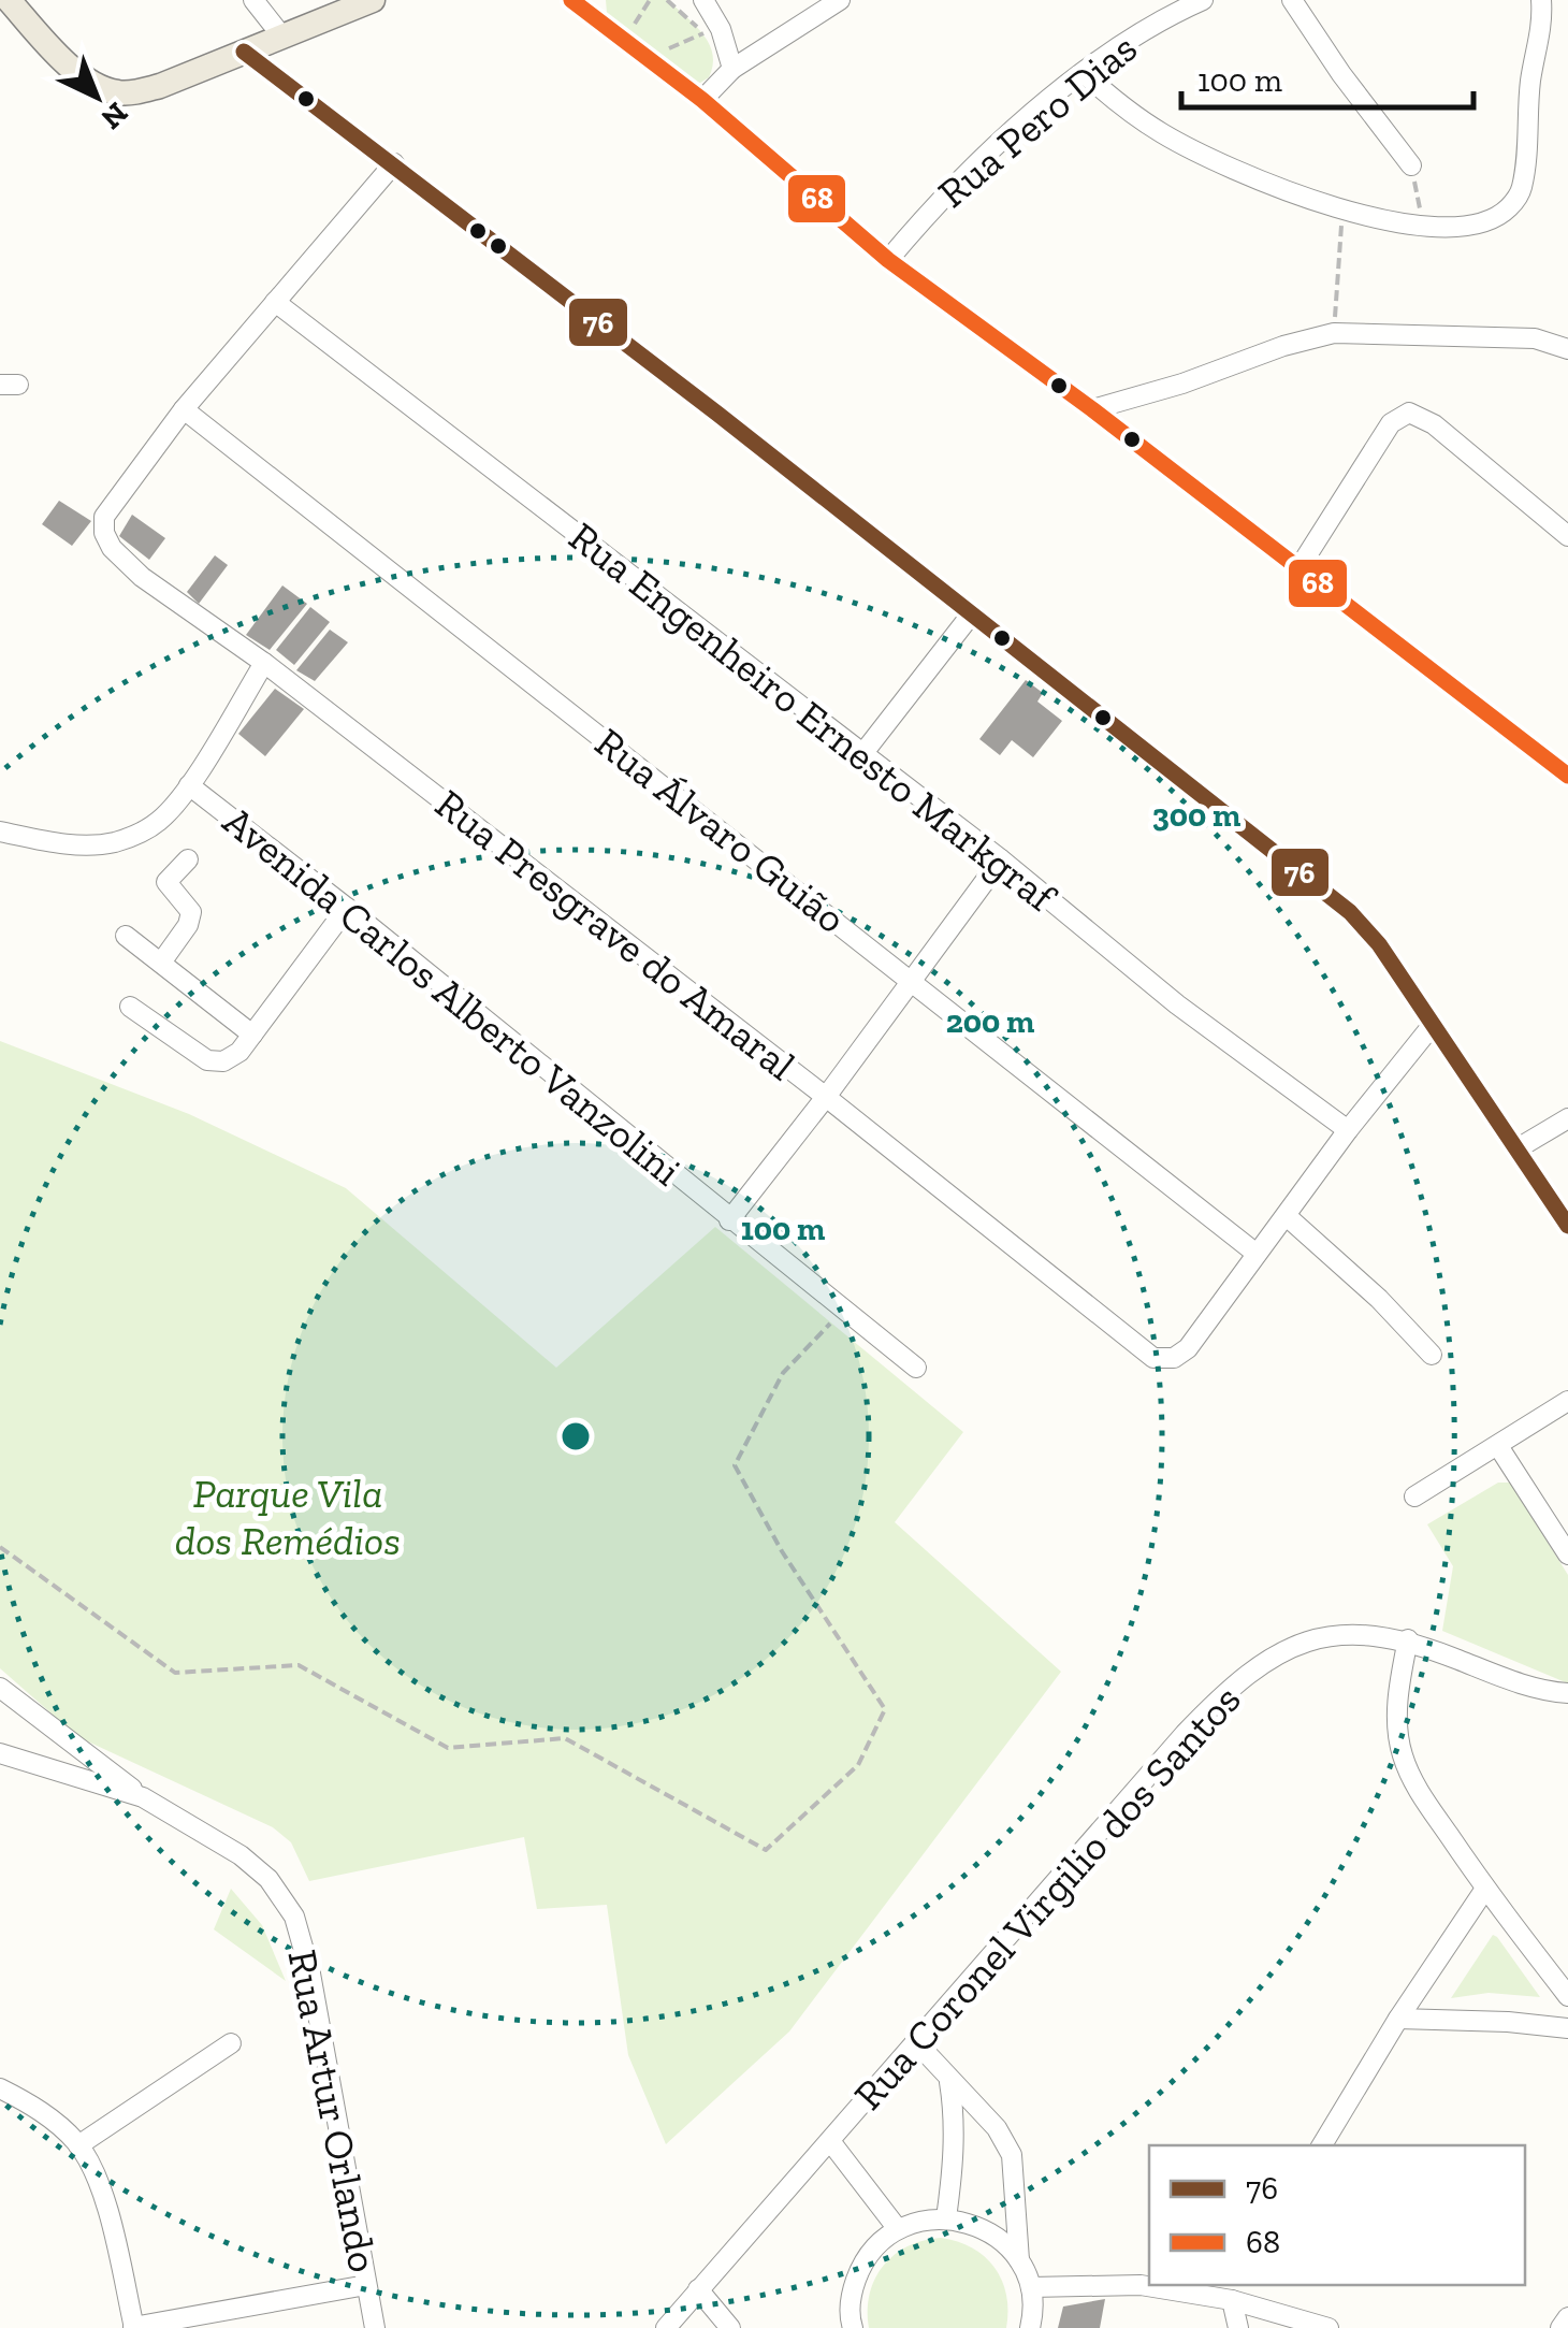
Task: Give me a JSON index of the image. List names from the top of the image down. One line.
{"streets":{"street":["Rua Pero Dias","Rua Engenheiro Ernesto Markgraf","Rua Álvaro Guião","Rua Presgrave do Amaral","Avenida Carlos Alberto Vanzolini","Rua Coronel Virgilio dos Santos","Rua Artur Orlando"]},"crossings":[["Rua Engenheiro Ernesto Markgraf","Rua Presgrave do Amaral"],["Rua Álvaro Guião","Rua Presgrave do Amaral"]],"parks":["Parque Vila dos Remédios"],"lines":["transit line 68","transit line 76"],"legend":["76","68"],"scale_bar":"100 m","north":"bottom right","rings":["300 m","200 m","100 m"]}
